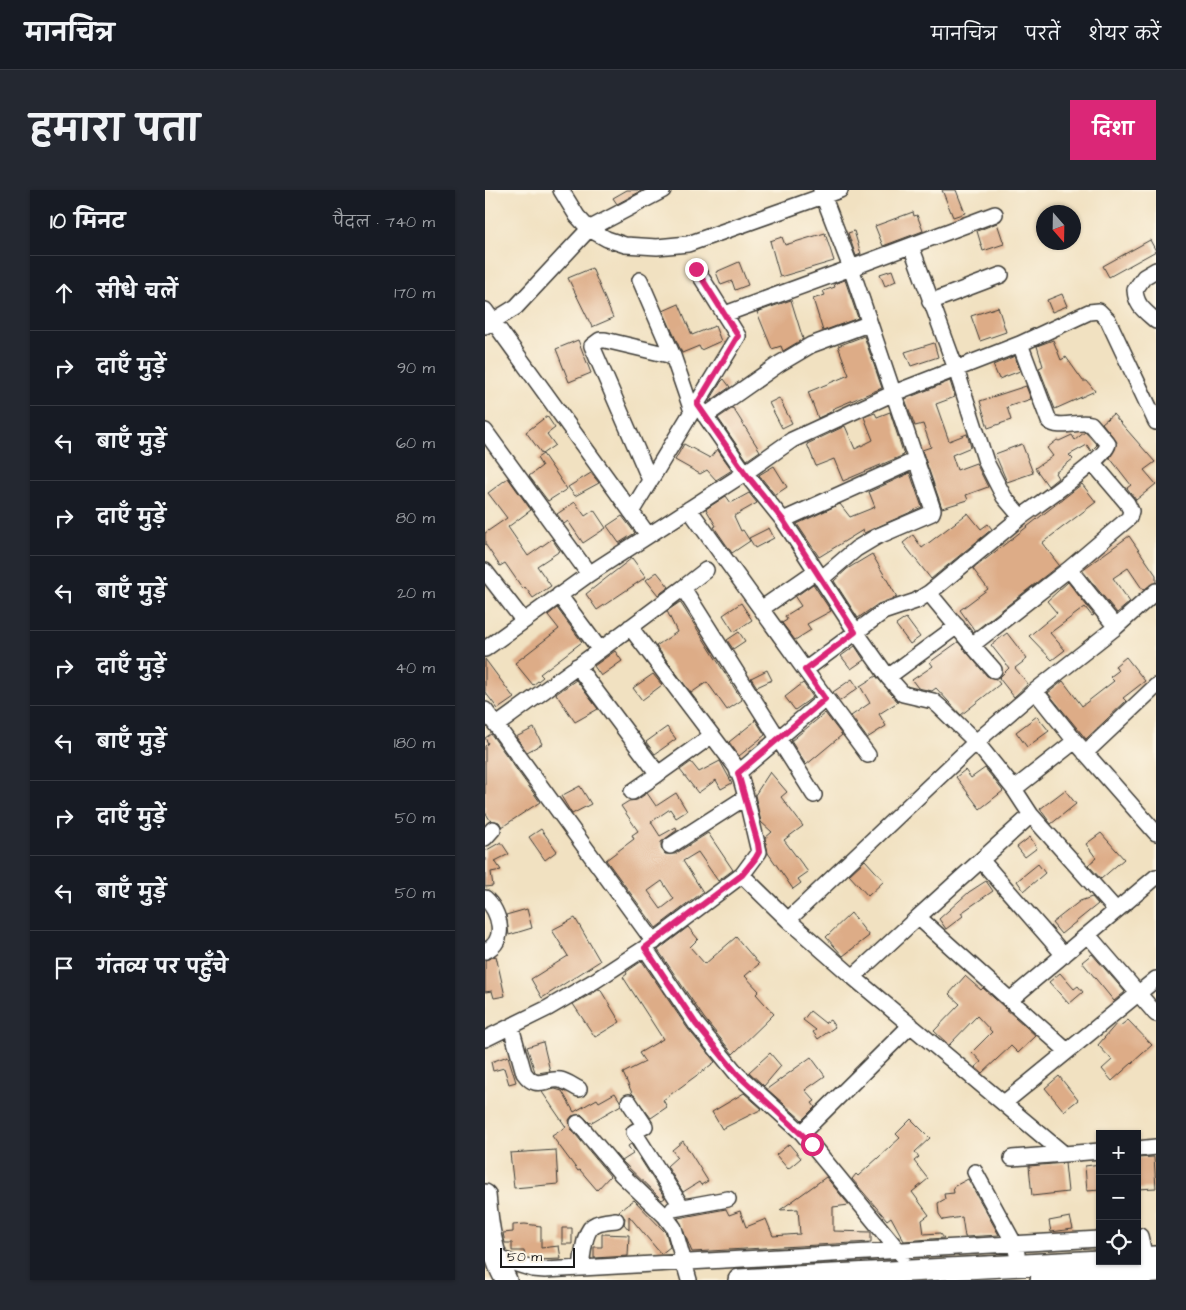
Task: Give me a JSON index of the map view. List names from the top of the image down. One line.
{"scale_bar":"50 m","north":"bottom","page":{"header":"मानचित्र","nav":["मानचित्र","परतें","शेयर करें"],"title":"हमारा पता","buttons":"दिशा","heading":["10 मिनट","पैदल · 740 m"],"list":[["सीधे चलें","170 m"],["दाएँ मुड़ें","90 m"],["बाएँ मुड़ें","60 m"],["दाएँ मुड़ें","80 m"],["बाएँ मुड़ें","20 m"],["दाएँ मुड़ें","40 m"],["बाएँ मुड़ें","180 m"],["दाएँ मुड़ें","50 m"],["बाएँ मुड़ें","50 m"],"गंतव्य पर पहुँचे"],"map_buttons":["+","−"],"scale":"50 m"}}
